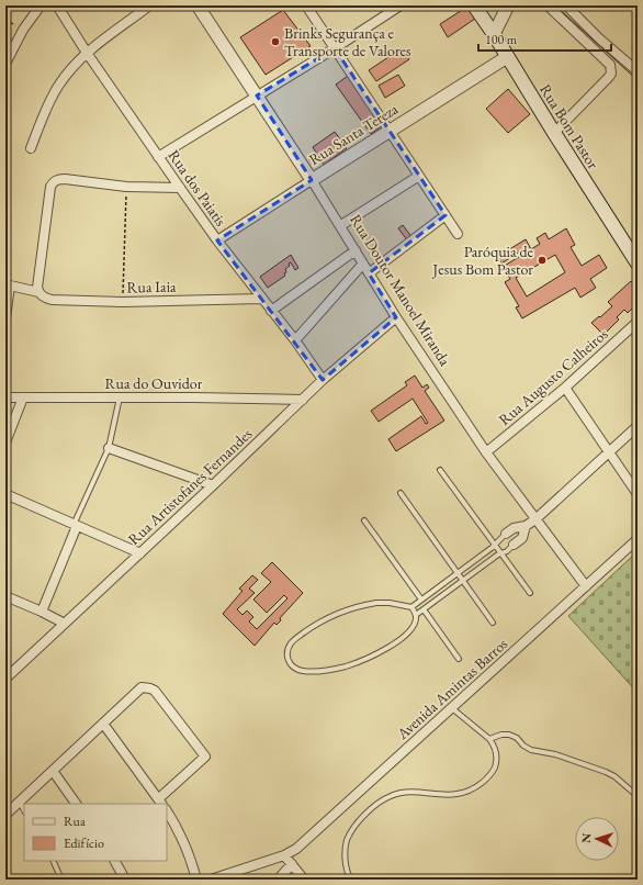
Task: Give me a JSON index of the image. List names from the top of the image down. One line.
{"streets":{"main road":["Rua Bom Pastor"],"street":["Rua Santa Tereza","Rua dos Paiatis","Rua Iaia","Rua Doutor Manoel Miranda","Rua Augusto Calheiros","Rua do Ouvidor","Rua Artistofanes Fernandes","Avenida Amintas Barros"]},"crossings":[["Rua Bom Pastor","Rua Santa Tereza"],["Rua Santa Tereza","Rua dos Paiatis"],["Rua Santa Tereza","Rua Doutor Manoel Miranda"],["Rua dos Paiatis","Rua Iaia"],["Rua dos Paiatis","Rua Artistofanes Fernandes"],["Rua Doutor Manoel Miranda","Rua Augusto Calheiros"],["Rua Doutor Manoel Miranda","Rua Artistofanes Fernandes"],["Rua Doutor Manoel Miranda","Avenida Amintas Barros"],["Rua do Ouvidor","Rua Artistofanes Fernandes"]],"places":["Brinks Segurança e Transporte de Valores","Paróquia de Jesus Bom Pastor"],"legend":["Rua","Edifício"],"scale_bar":"100 m","north":"left"}
